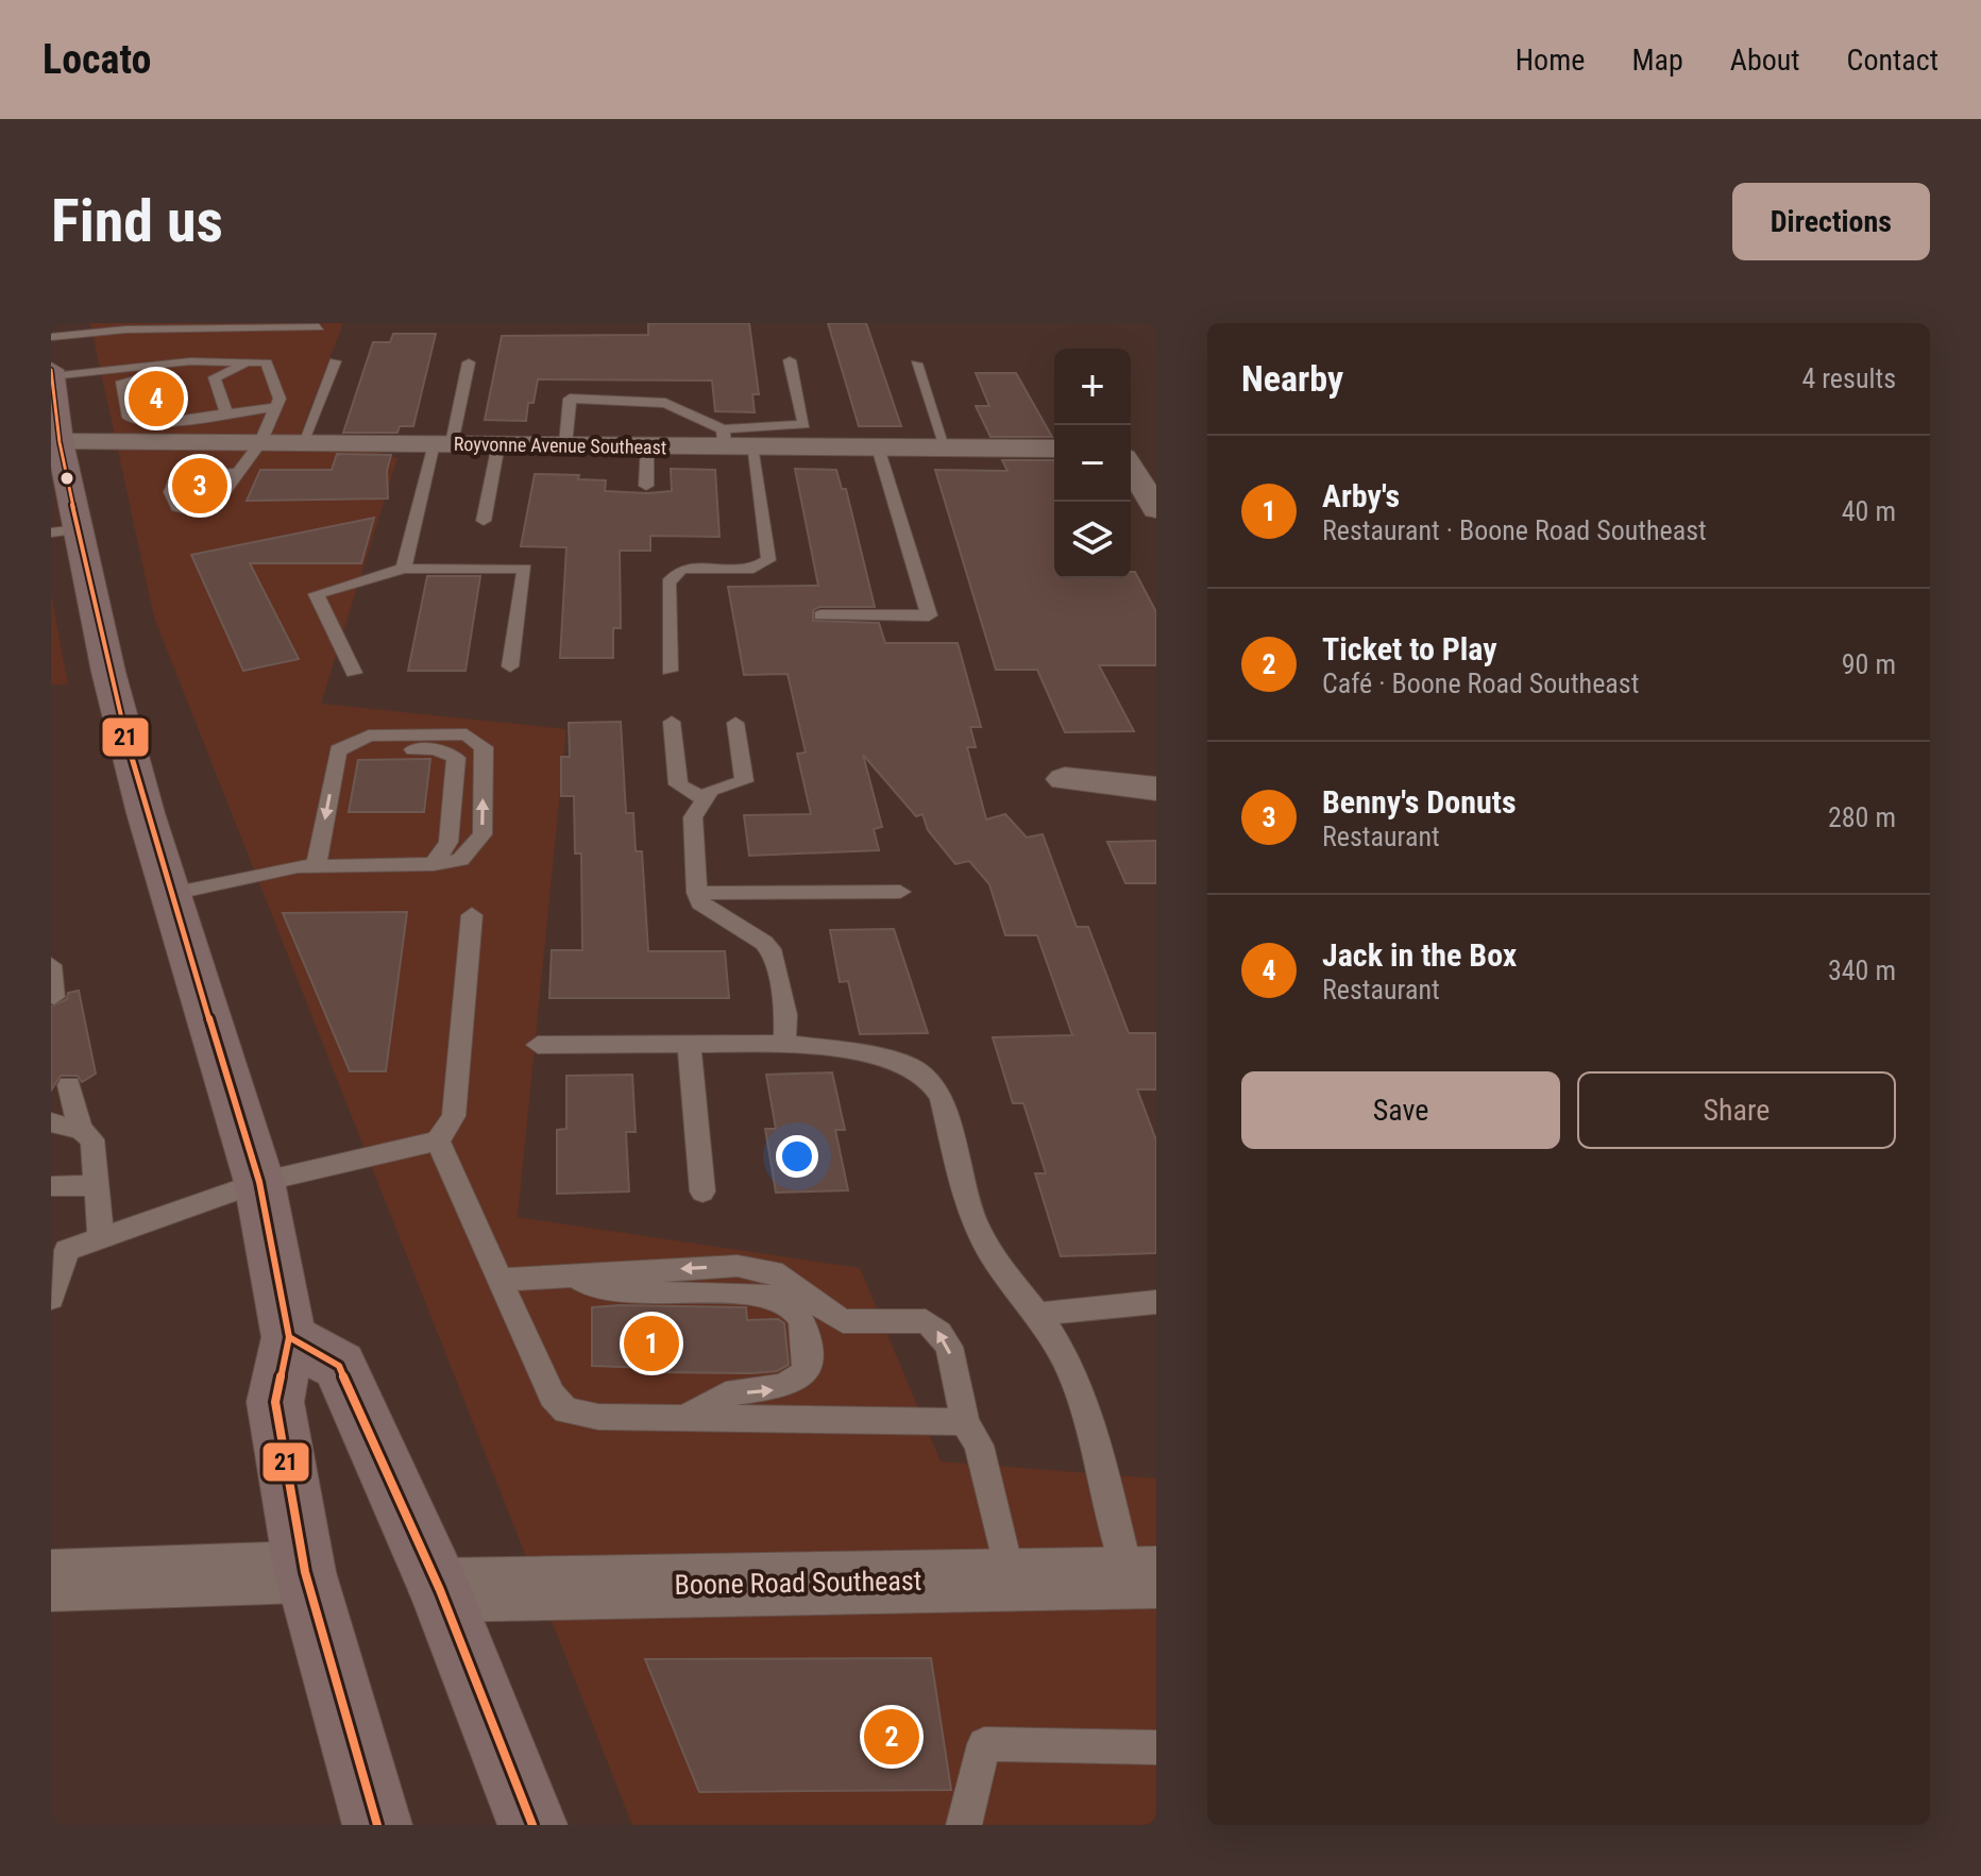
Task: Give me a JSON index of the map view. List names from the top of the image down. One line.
{"streets":{"street":["Royvonne Avenue Southeast","Boone Road Southeast"]},"lines":["transit line 21"],"page":{"header":"Locato","nav":["Home","Map","About","Contact"],"buttons":["Directions",["Save","Share"]],"title":"Find us","heading":["Nearby","4 results"],"map_buttons":["+","−"],"pins":["4","3","1","2"],"list":[{"mark":"1","name":"Arby's","note":"Restaurant · Boone Road Southeast","value":"40 m"},{"mark":"2","name":"Ticket to Play","note":"Café · Boone Road Southeast","value":"90 m"},{"mark":"3","name":"Benny's Donuts","note":"Restaurant","value":"280 m"},{"mark":"4","name":"Jack in the Box","note":"Restaurant","value":"340 m"}]}}
